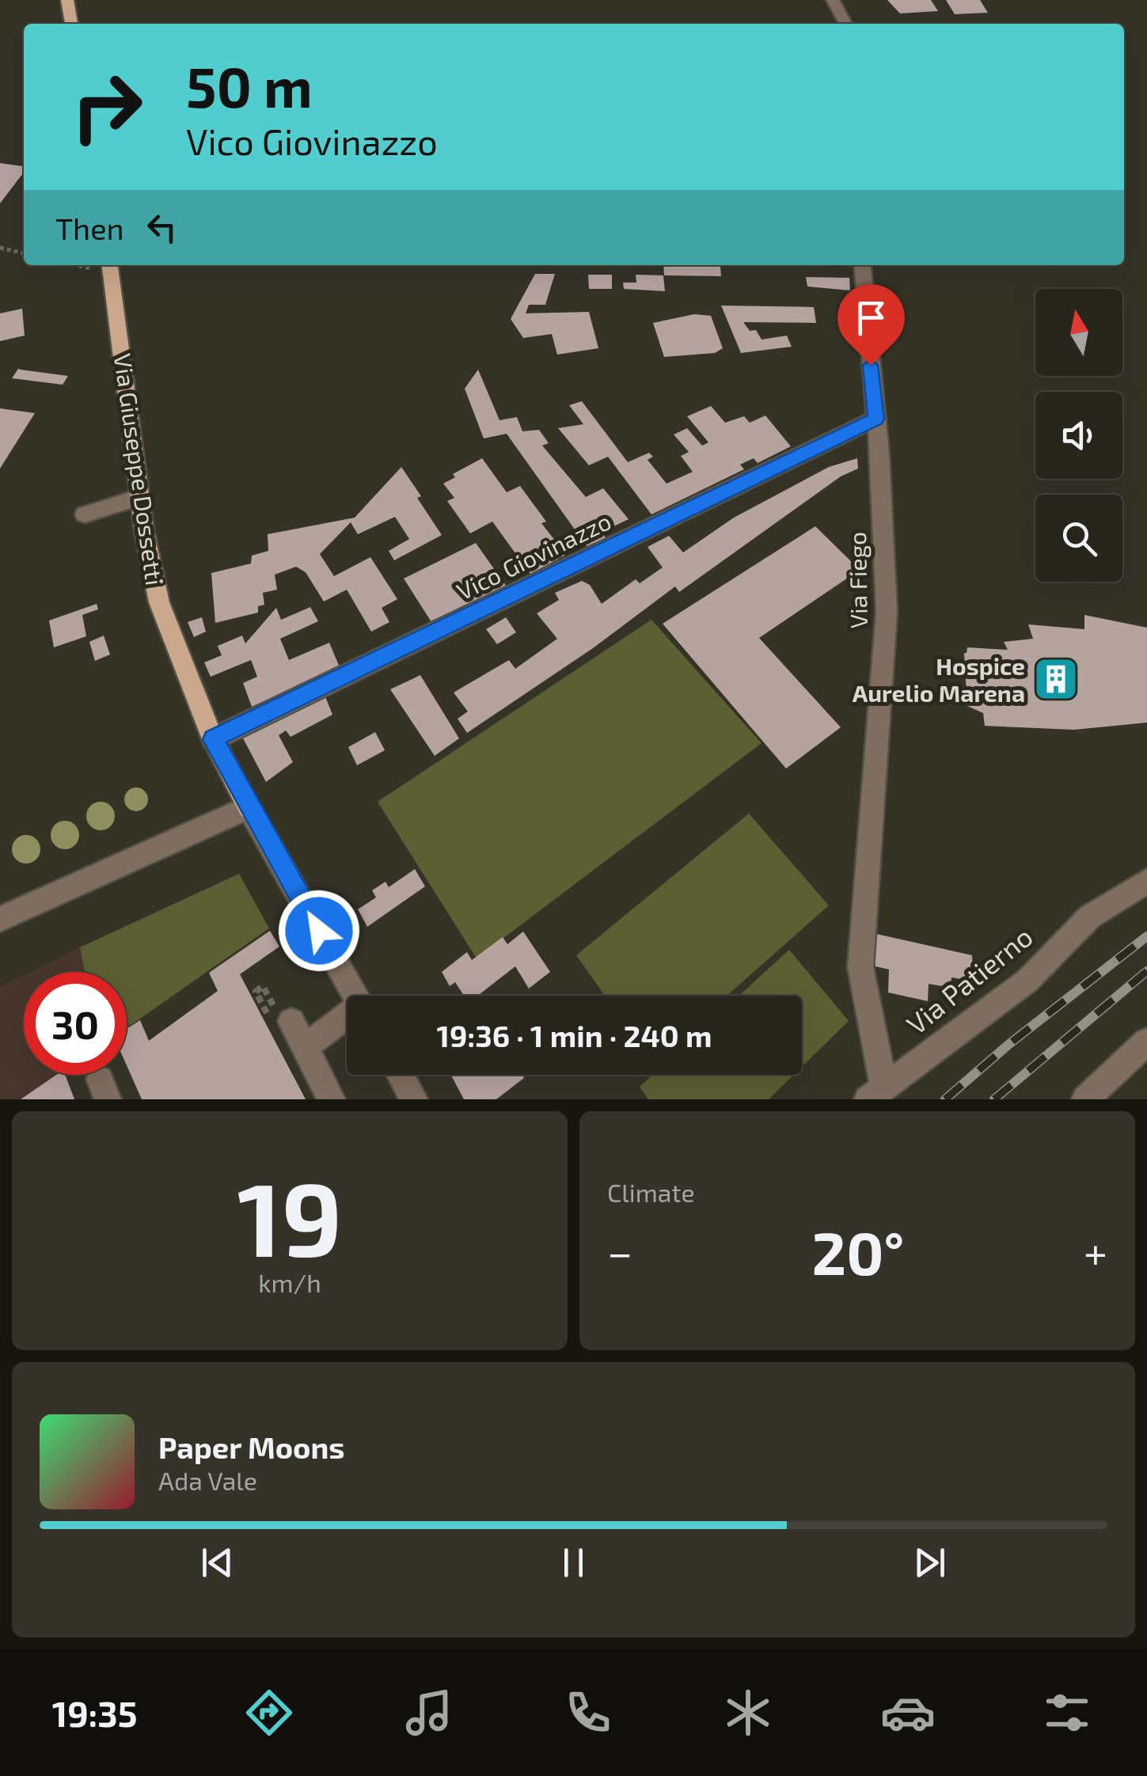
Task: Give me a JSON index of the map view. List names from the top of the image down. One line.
{"streets":{"main road":["Via Giuseppe Dossetti"],"street":["Vico Giovinazzo","Via Fiego","Via Patierno"]},"crossings":[["Via Giuseppe Dossetti","Vico Giovinazzo"],["Vico Giovinazzo","Via Fiego"],["Via Fiego","Via Patierno"]],"places":{"building":["Hospice Aurelio Marena"]},"north":"top","page":{"turn":["50 m","Vico Giovinazzo"],"then":"Then","limit":"30","trip":"19:36 · 1 min · 240 m","tile":[["19","km/h"],"Climate"],"heat":["−","20°","+"],"song":["Paper Moons","Ada Vale"],"tabs":"19:35"}}
